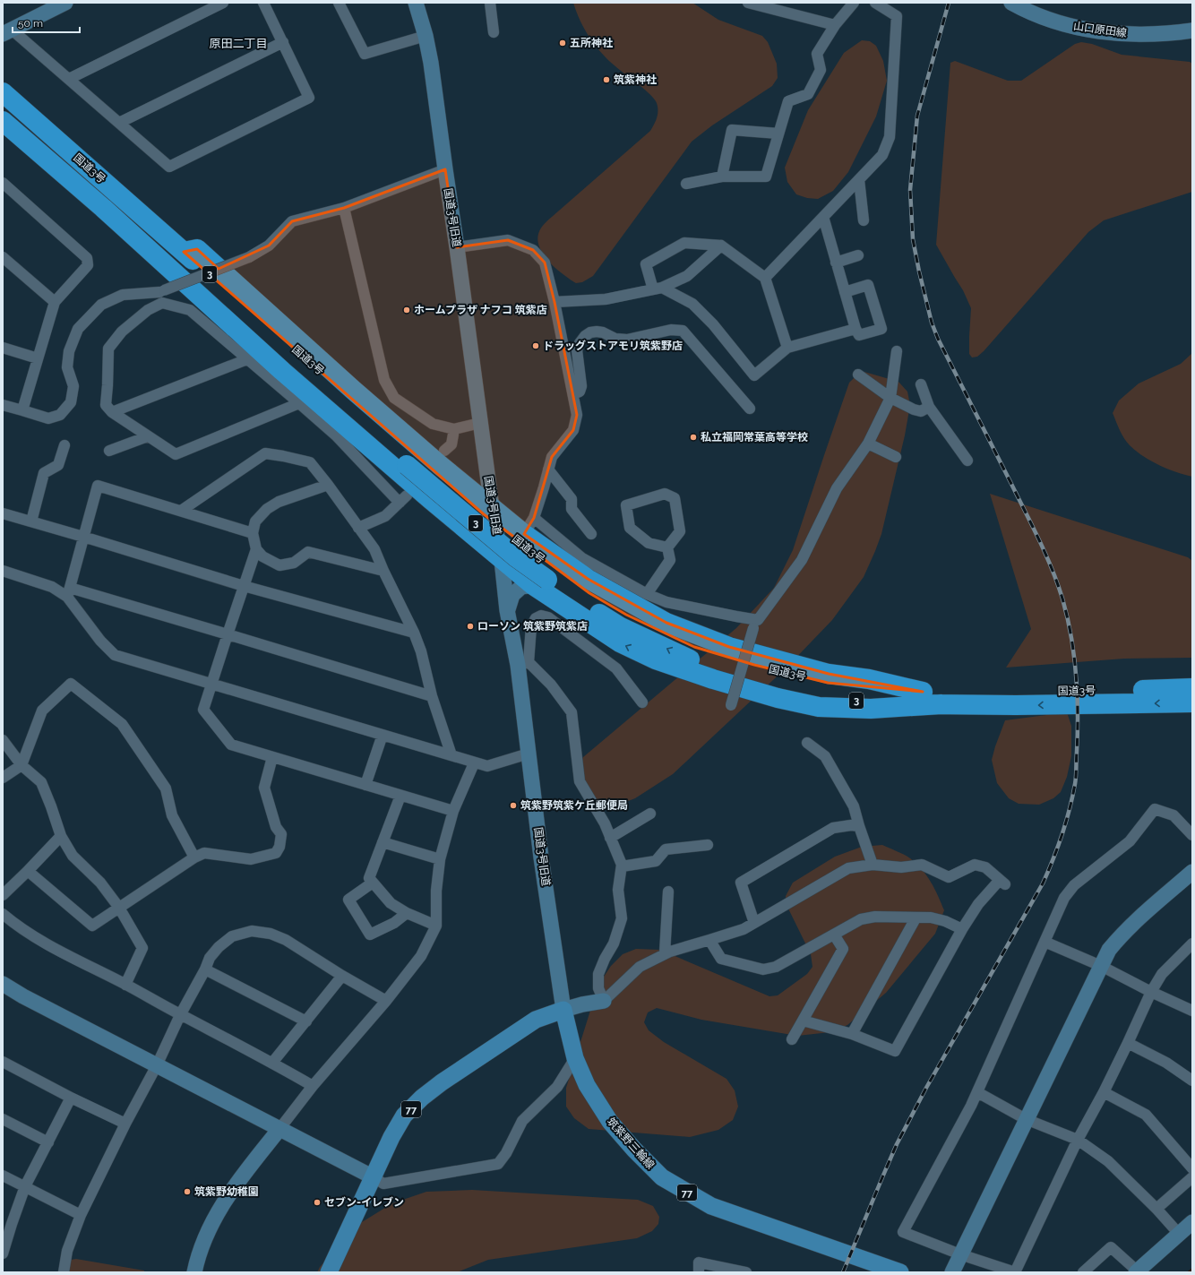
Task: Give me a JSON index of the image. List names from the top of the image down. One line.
{"streets":{"highway":["国道3号","3"],"main road":["77","筑紫野三輪線"],"street":["山口原田線","国道3号旧道"]},"crossings":[["国道3号旧道","77"],["国道3号旧道","筑紫野三輪線"],["77","筑紫野三輪線"]],"districts":["原田二丁目"],"places":["五所神社","筑紫神社","ホームプラザ ナフコ 筑紫店","ドラッグストアモリ筑紫野店","私立福岡常葉高等学校","ローソン 筑紫野筑紫店","筑紫野筑紫ケ丘郵便局","筑紫野幼稚園","セブン-イレブン"],"scale_bar":"50 m"}
